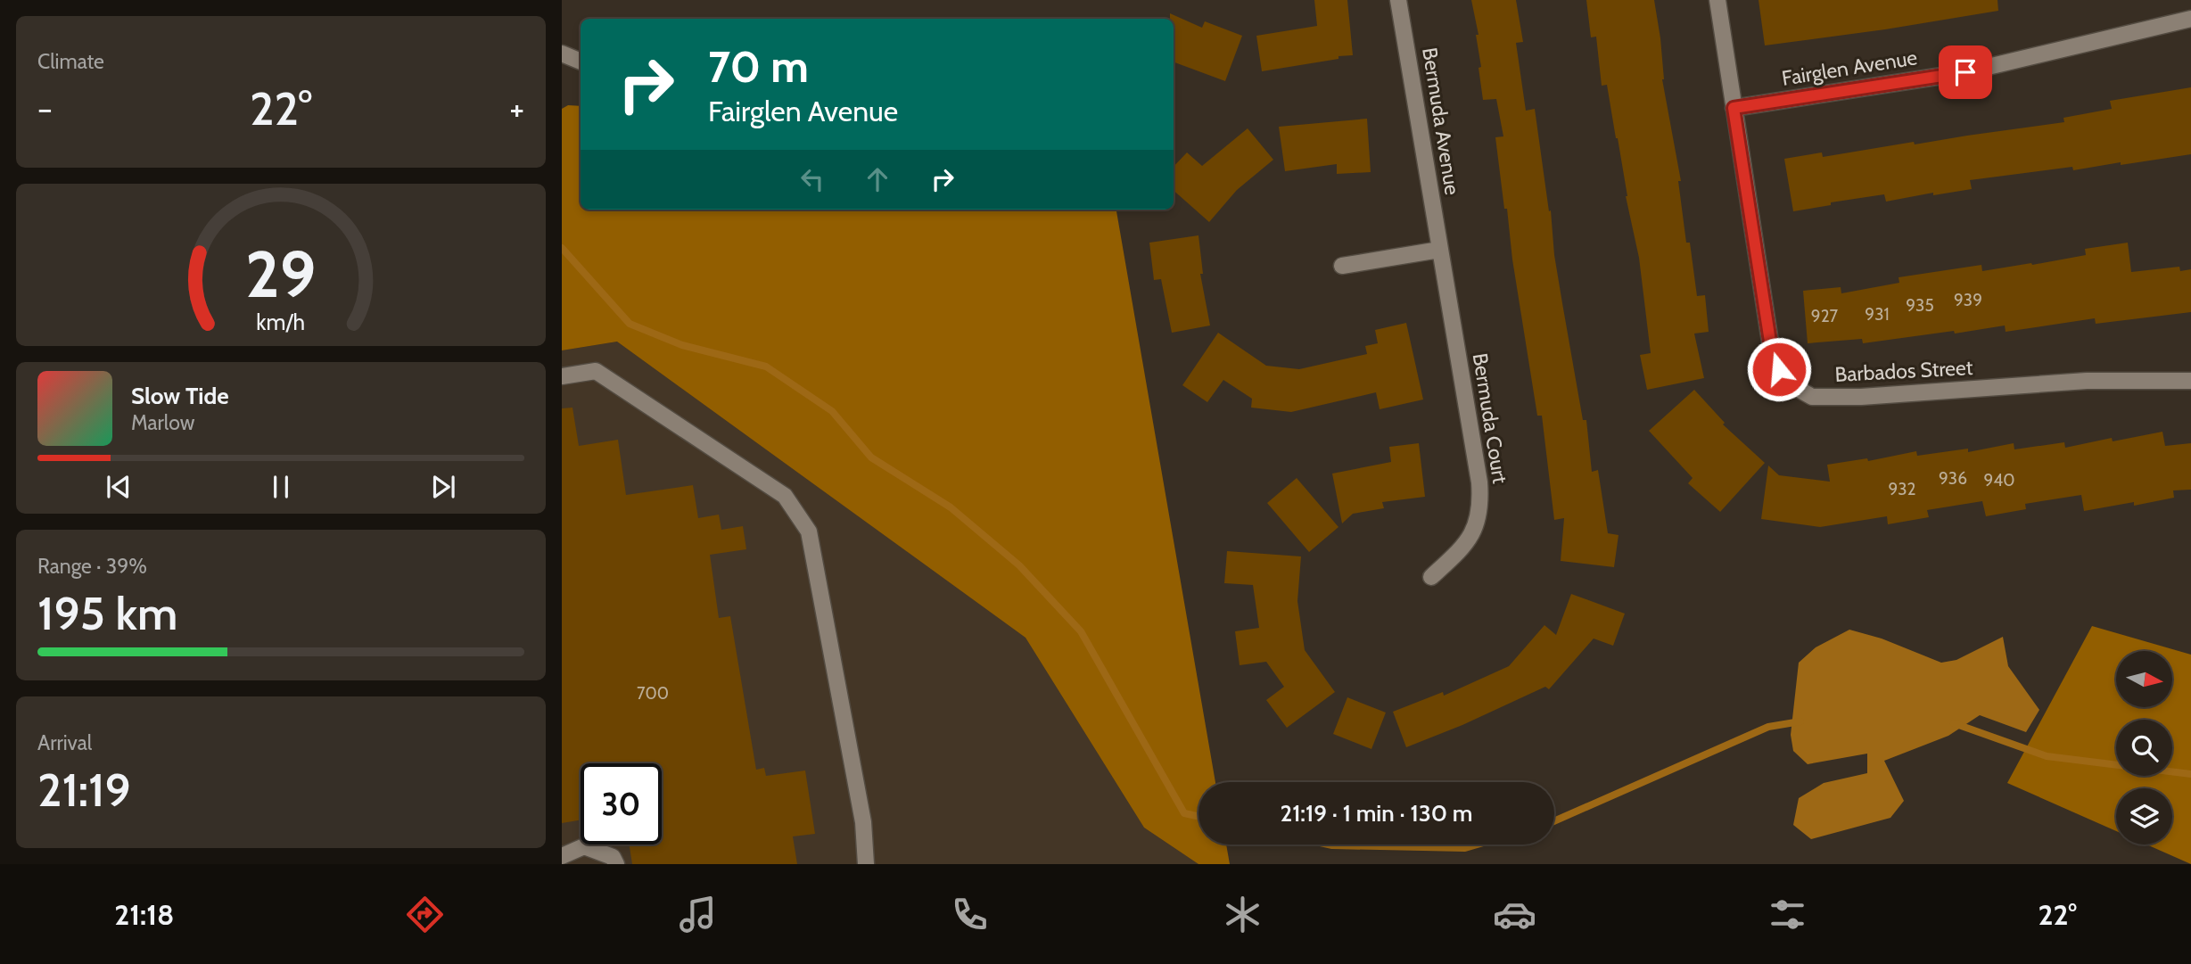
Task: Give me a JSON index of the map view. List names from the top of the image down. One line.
{"streets":{"street":["Fairglen Avenue","Bermuda Avenue","Barbados Street","Bermuda Court"]},"crossings":[["Fairglen Avenue","Barbados Street"],["Bermuda Avenue","Bermuda Court"]],"house_numbers":["939","935","931","927","936","940","932","700"],"north":"right","page":{"tile":["Climate",["Range · 39%","195 km"],["Arrival","21:19"]],"turn":["70 m","Fairglen Avenue"],"heat":["−","22°","+"],"song":["Slow Tide","Marlow"],"limit":"30","trip":"21:19 · 1 min · 130 m","tabs":["21:18","22°"],"gauge":["29","km/h"]}}
